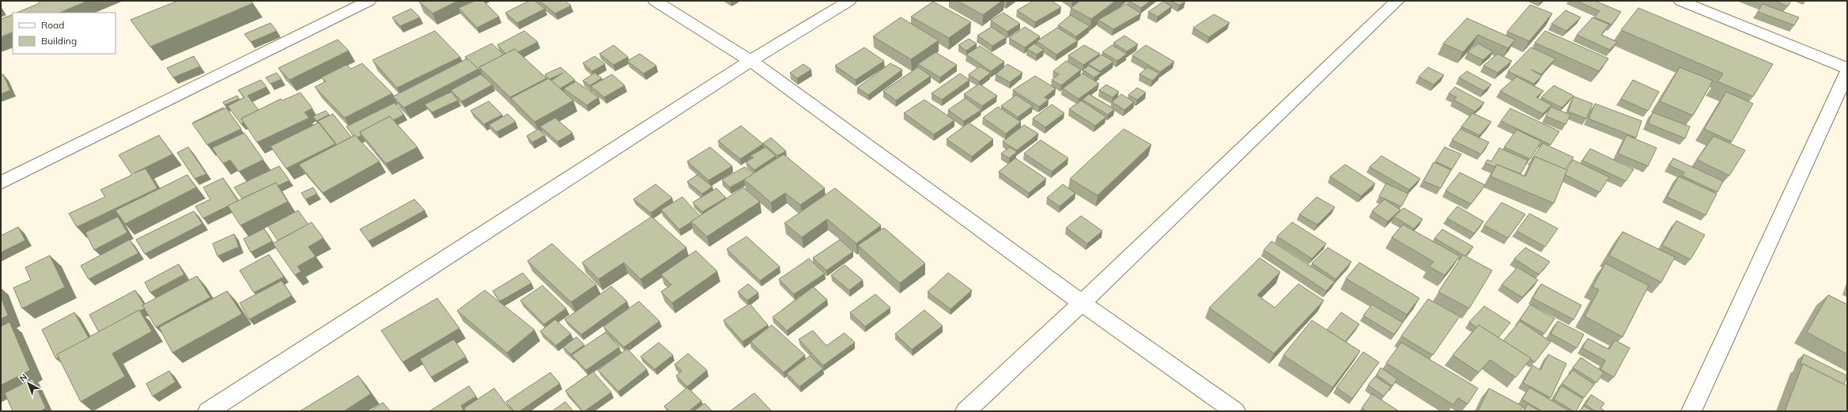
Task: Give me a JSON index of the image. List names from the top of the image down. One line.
{"legend":["Road","Building"],"north":"top left"}
